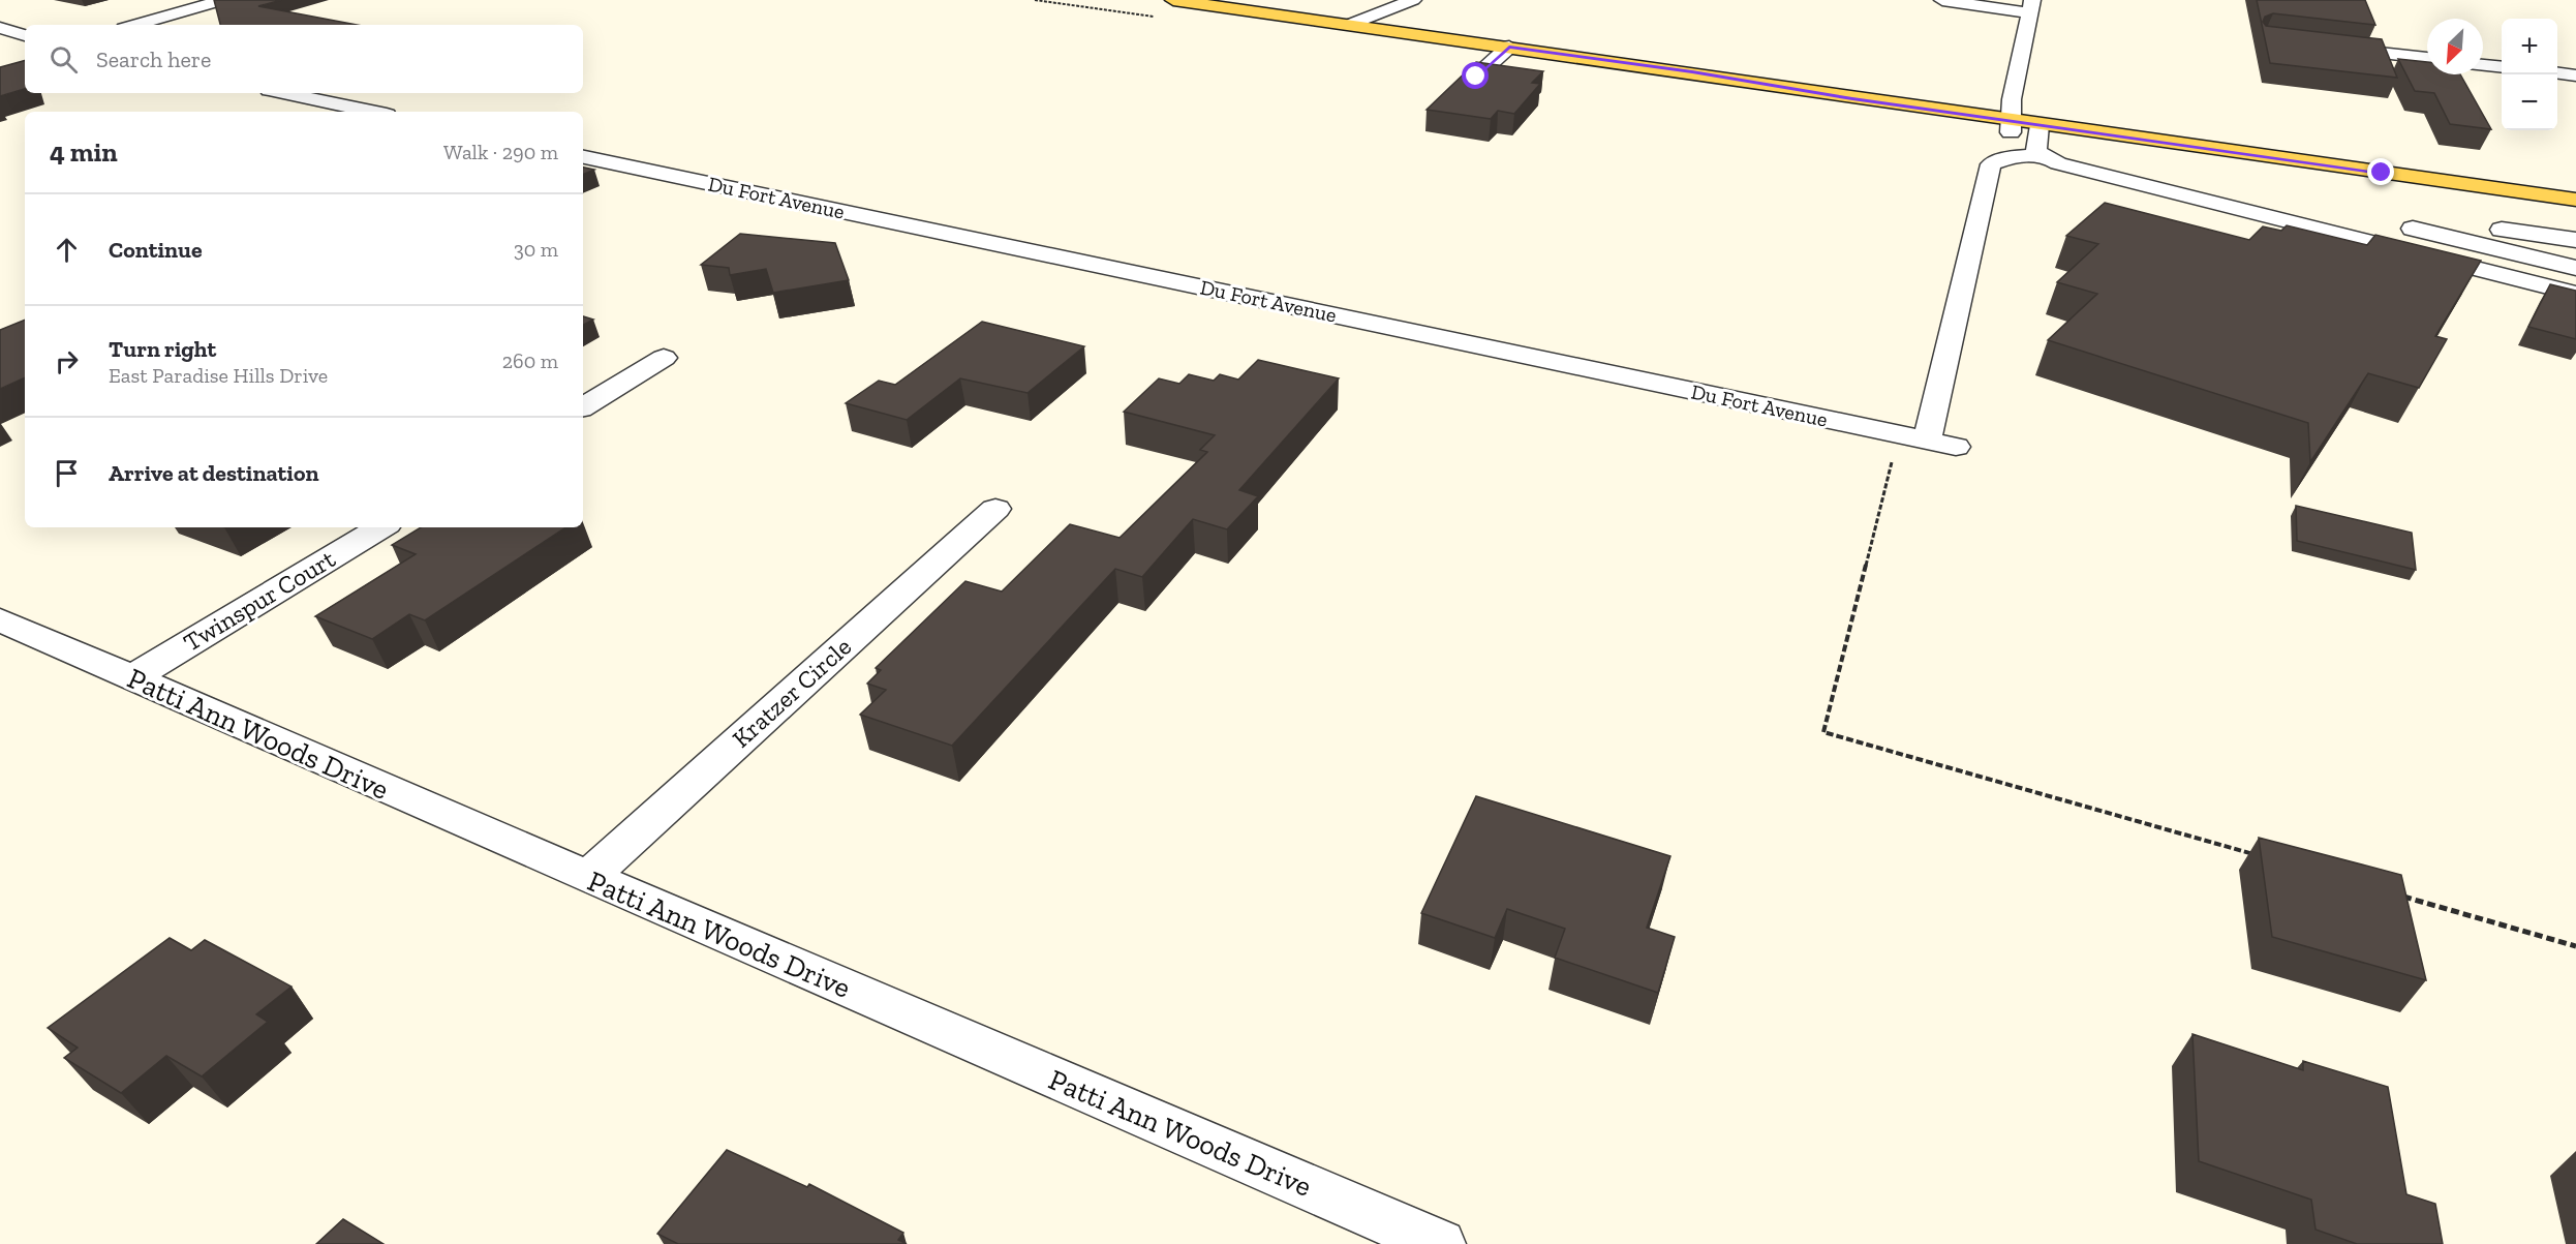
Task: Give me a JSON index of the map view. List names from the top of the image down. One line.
{"streets":{"street":["Du Fort Avenue","Twinspur Court","Kratzer Circle","Patti Ann Woods Drive"]},"crossings":[["Twinspur Court","Patti Ann Woods Drive"],["Kratzer Circle","Patti Ann Woods Drive"]],"north":"bottom left","page":{"map_buttons":["+","−"],"search":"Search here","heading":["4 min","Walk · 290 m"],"list":[["Continue","30 m"],["Turn right","East Paradise Hills Drive","260 m"],"Arrive at destination"]}}
